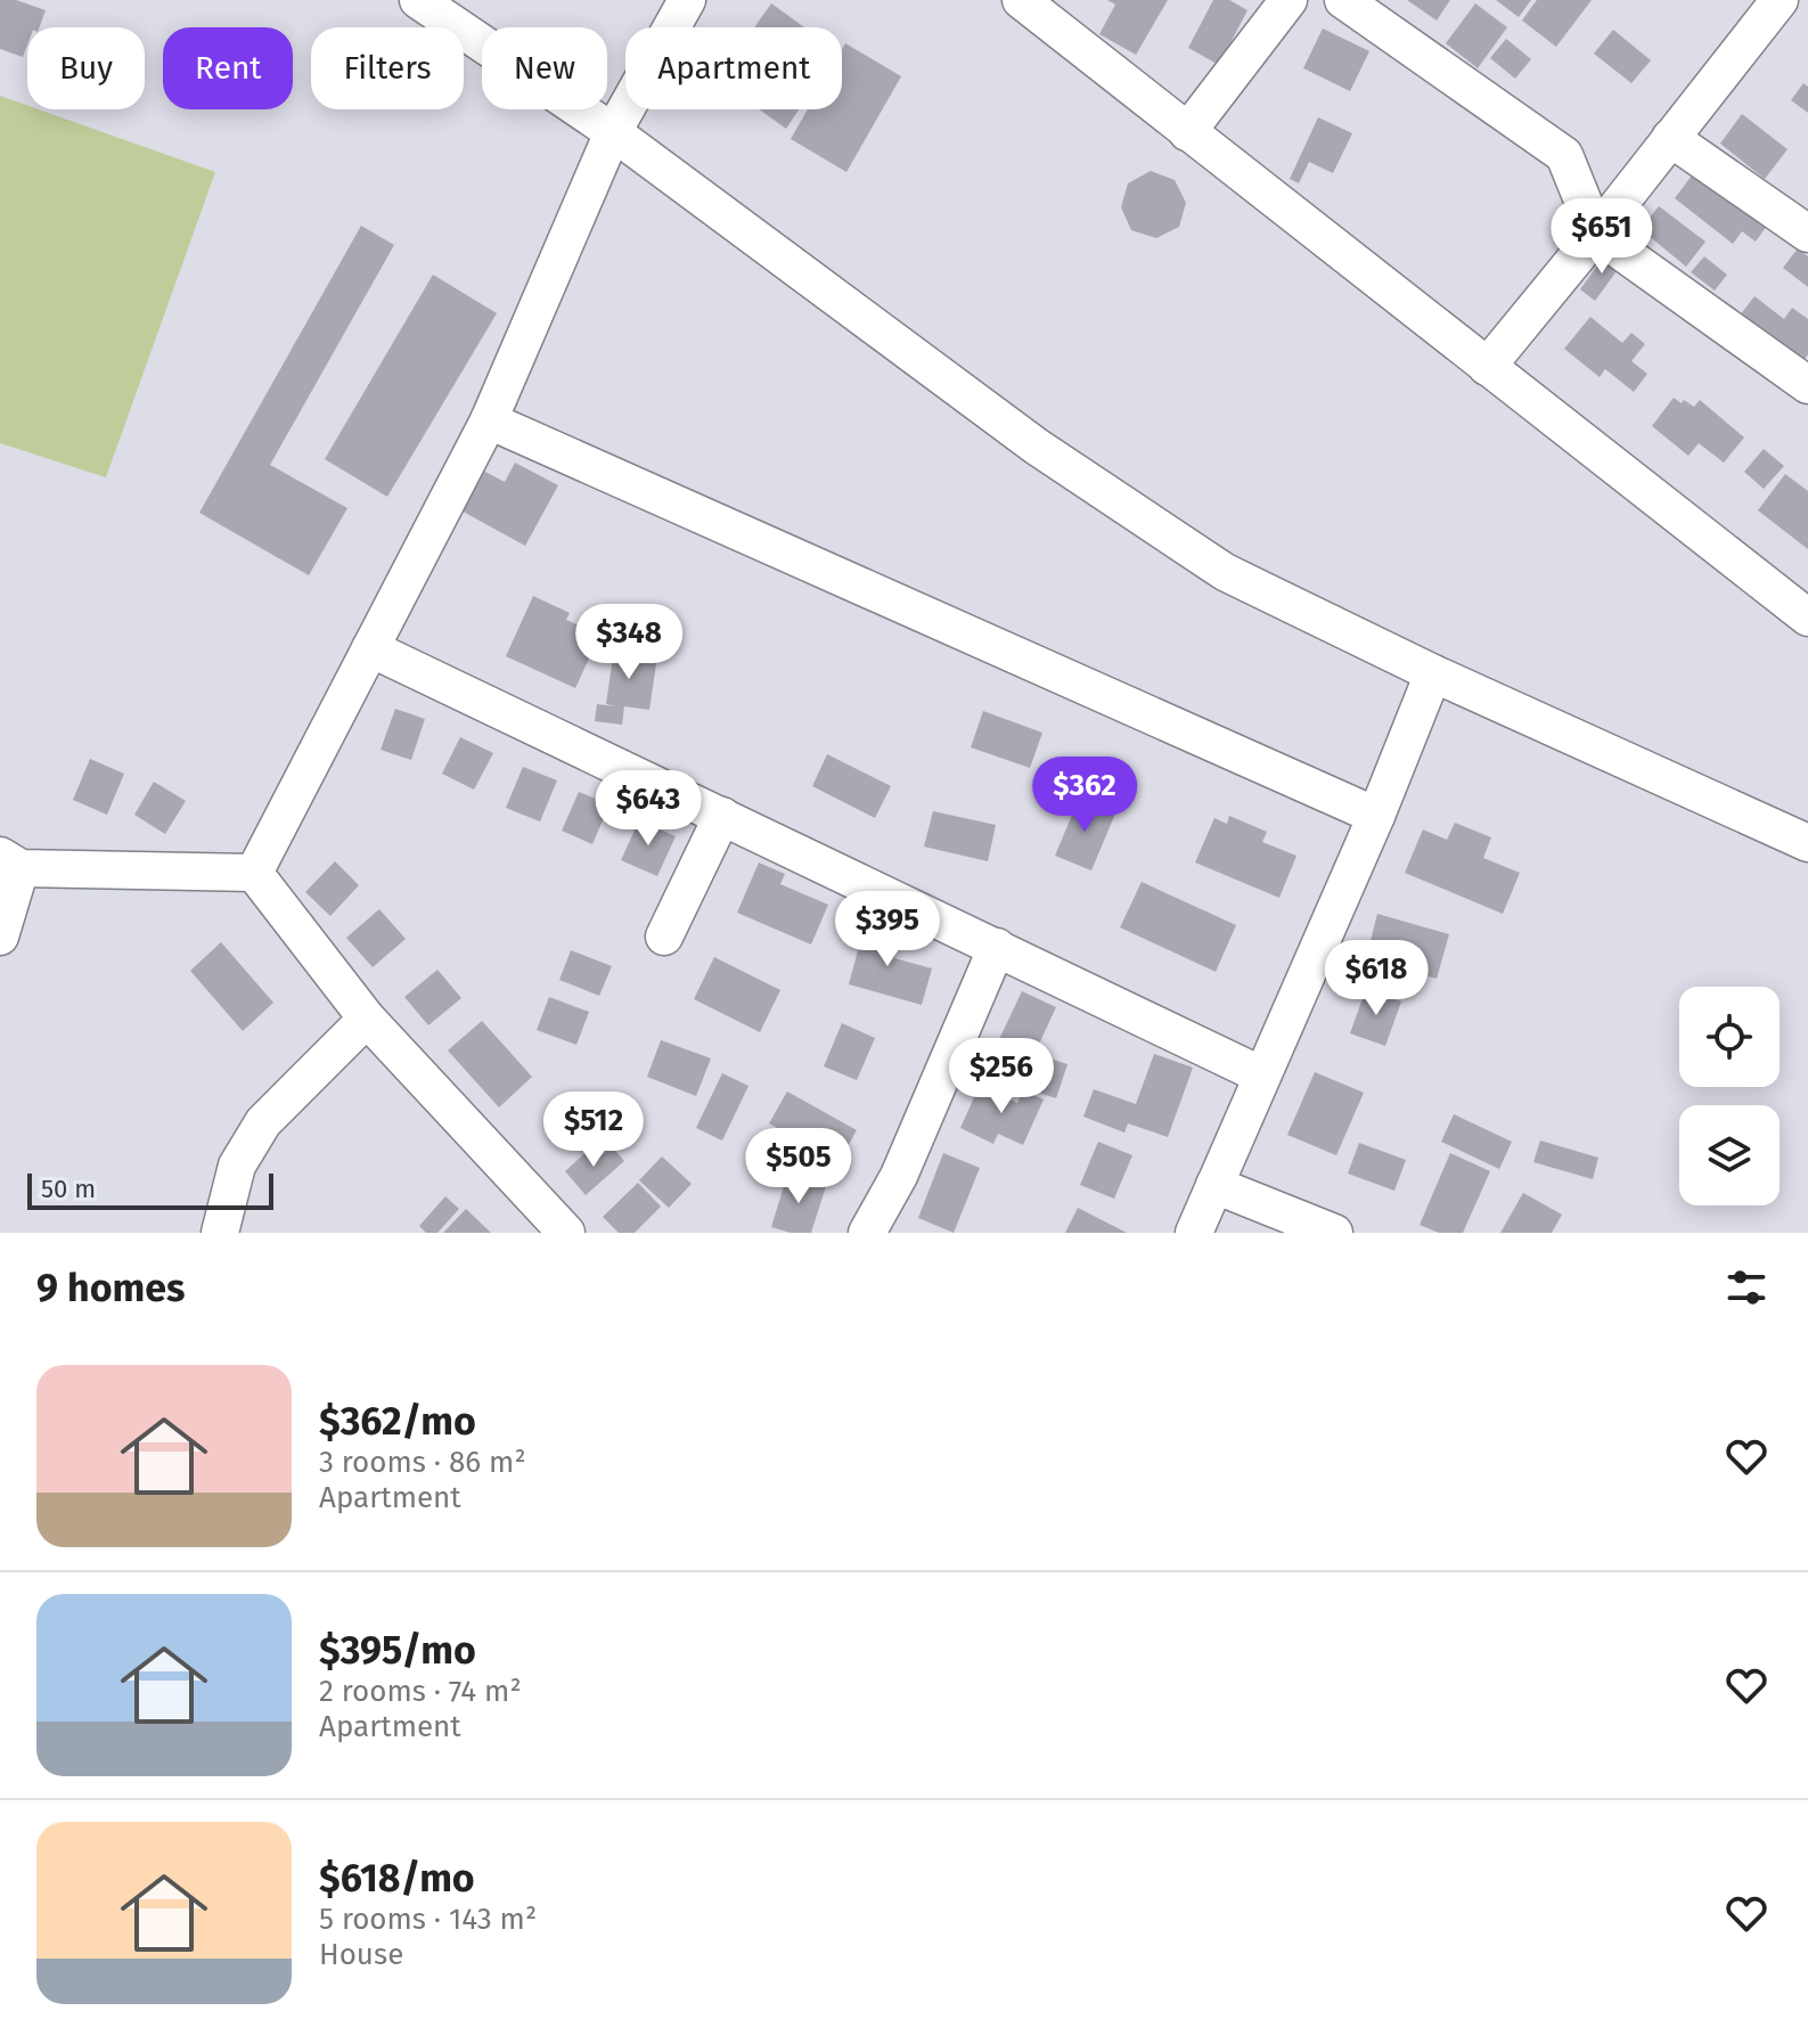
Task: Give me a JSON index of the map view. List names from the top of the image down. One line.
{"scale_bar":"50 m","page":{"chip":["Buy","Rent","Filters","New","Apartment"],"price":["$651","$348","$362","$643","$395","$618","$256","$512","$505"],"scale":"50 m","heading":"9 homes","list":[{"name":"$362/mo","note":"3 rooms · 86 m² · Apartment"},{"name":"$395/mo","note":"2 rooms · 74 m² · Apartment"},{"name":"$618/mo","note":"5 rooms · 143 m² · House"}]}}
